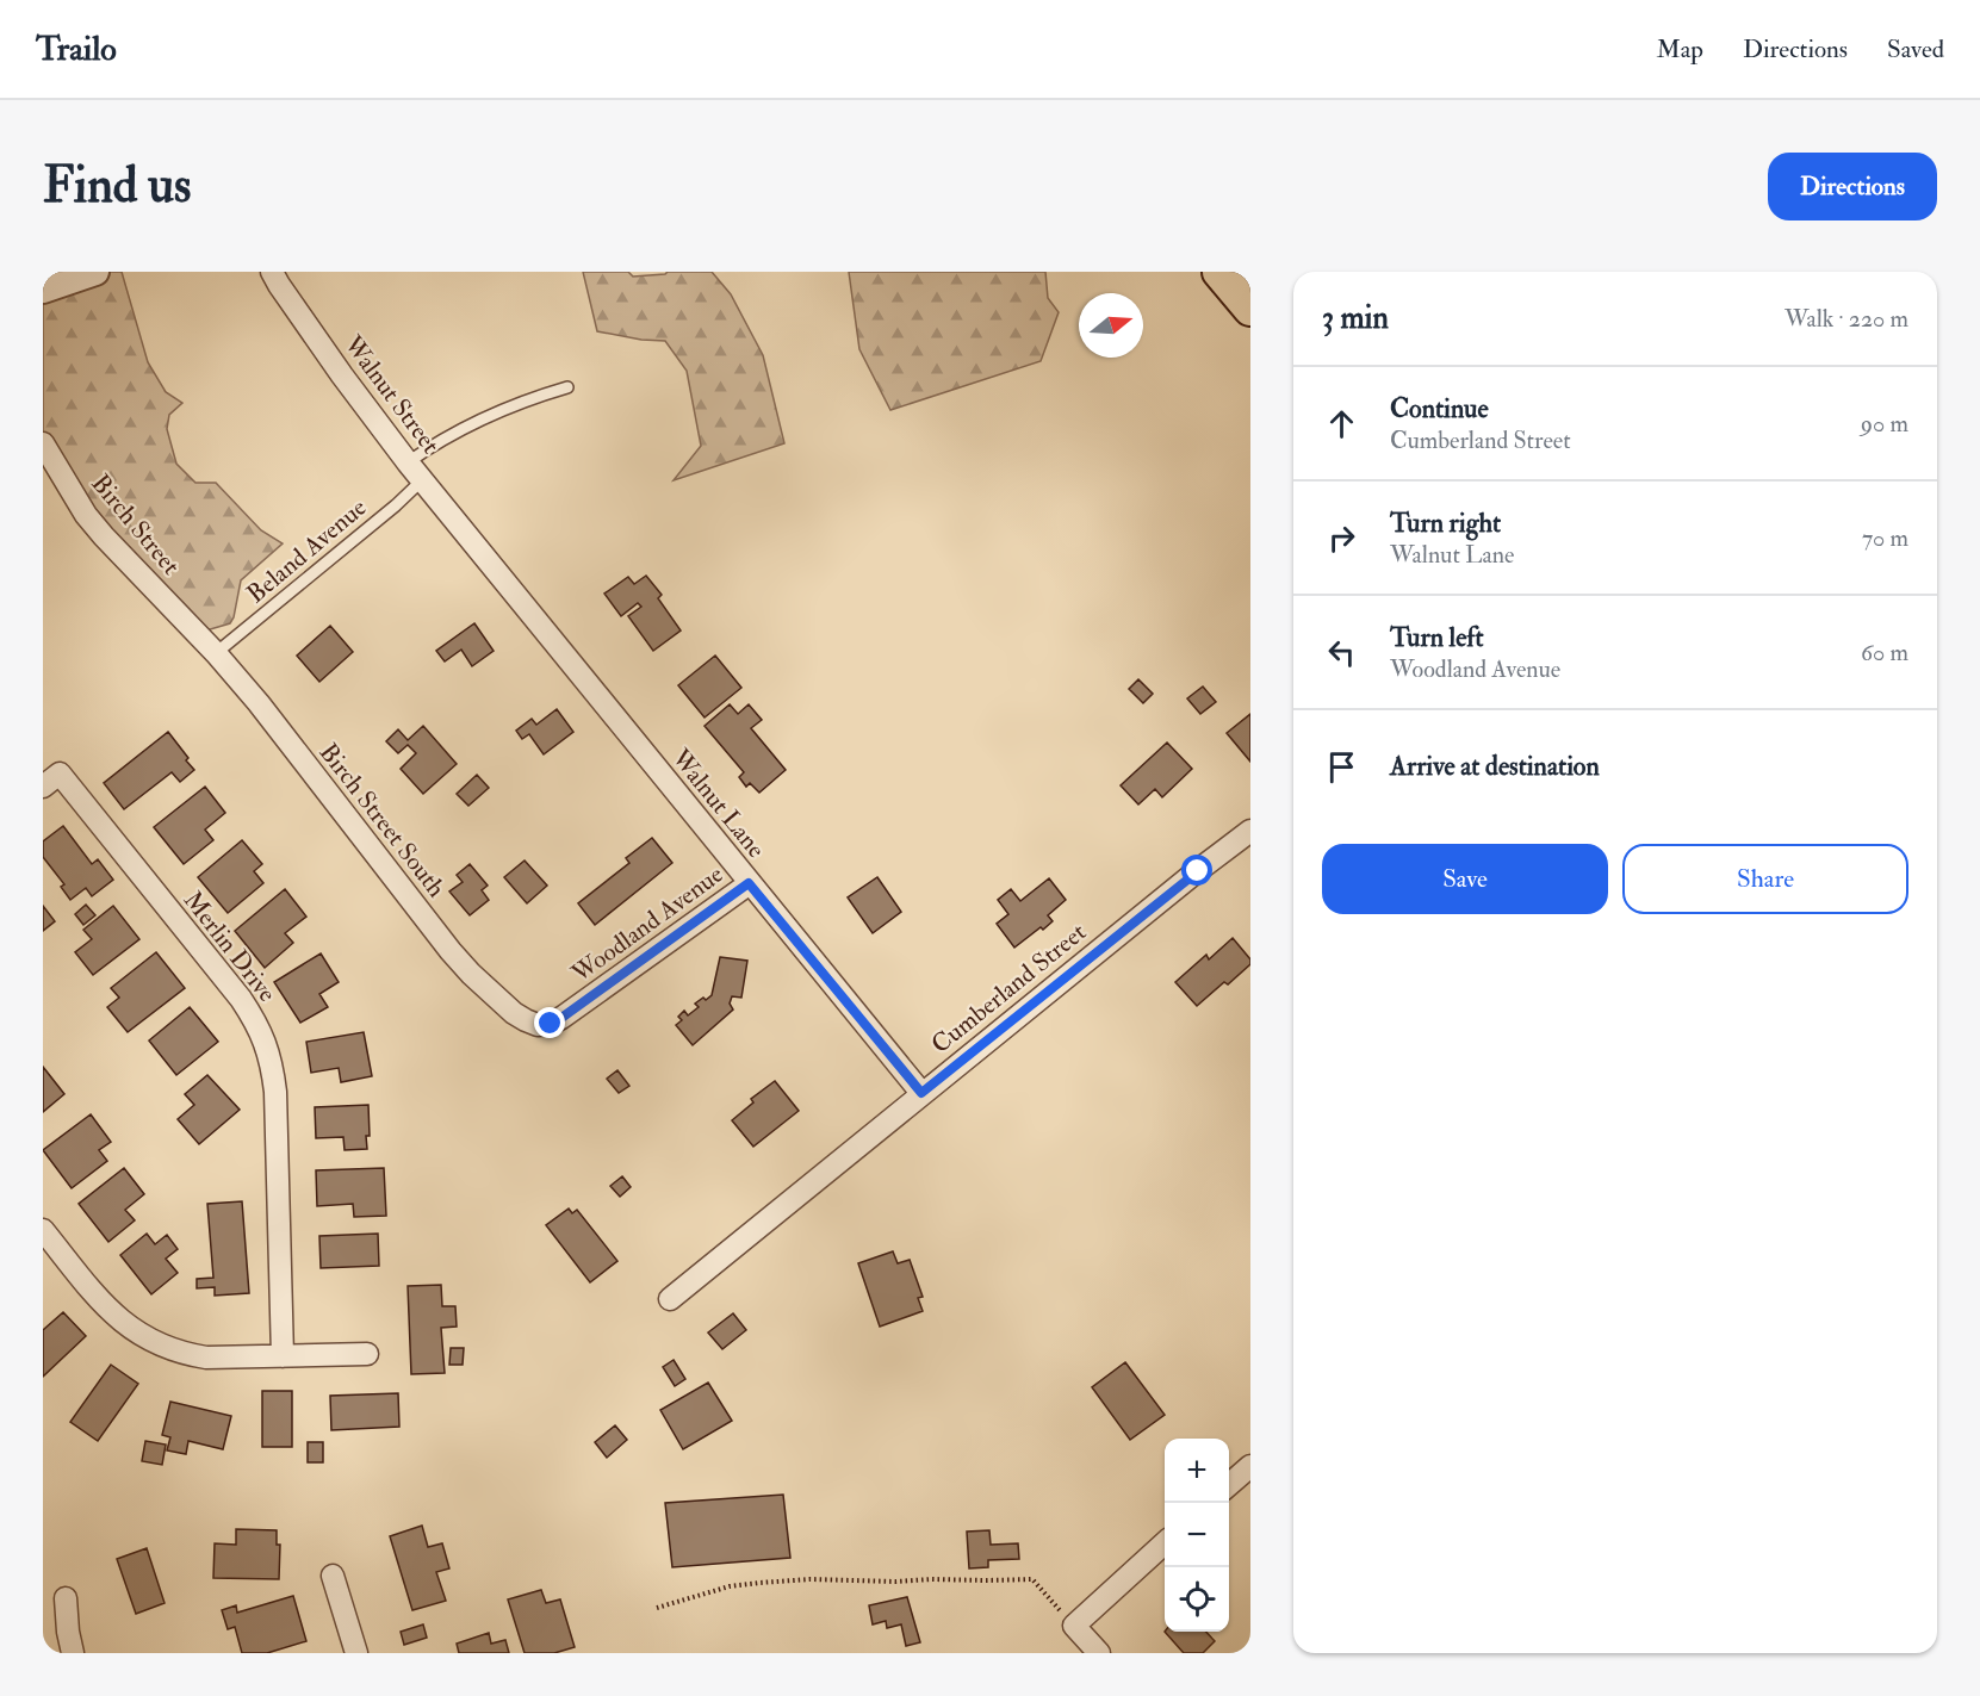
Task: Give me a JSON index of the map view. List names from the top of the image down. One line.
{"streets":{"street":["Walnut Street","Birch Street","Walnut Lane","Birch Street South","Woodland Avenue","Merlin Drive","Cumberland Street"],"lane":["Beland Avenue"]},"crossings":[["Walnut Street","Beland Avenue"],["Walnut Street","Walnut Lane"],["Birch Street","Birch Street South"],["Beland Avenue","Birch Street South"],["Walnut Lane","Woodland Avenue"],["Walnut Lane","Cumberland Street"],["Birch Street South","Woodland Avenue"]],"north":"right","page":{"header":"Trailo","nav":["Map","Directions","Saved"],"buttons":["Directions",["Save","Share"]],"title":"Find us","heading":["3 min","Walk · 220 m"],"list":[["Continue","Cumberland Street","90 m"],["Turn right","Walnut Lane","70 m"],["Turn left","Woodland Avenue","60 m"],"Arrive at destination"],"map_buttons":["+","−"]}}
